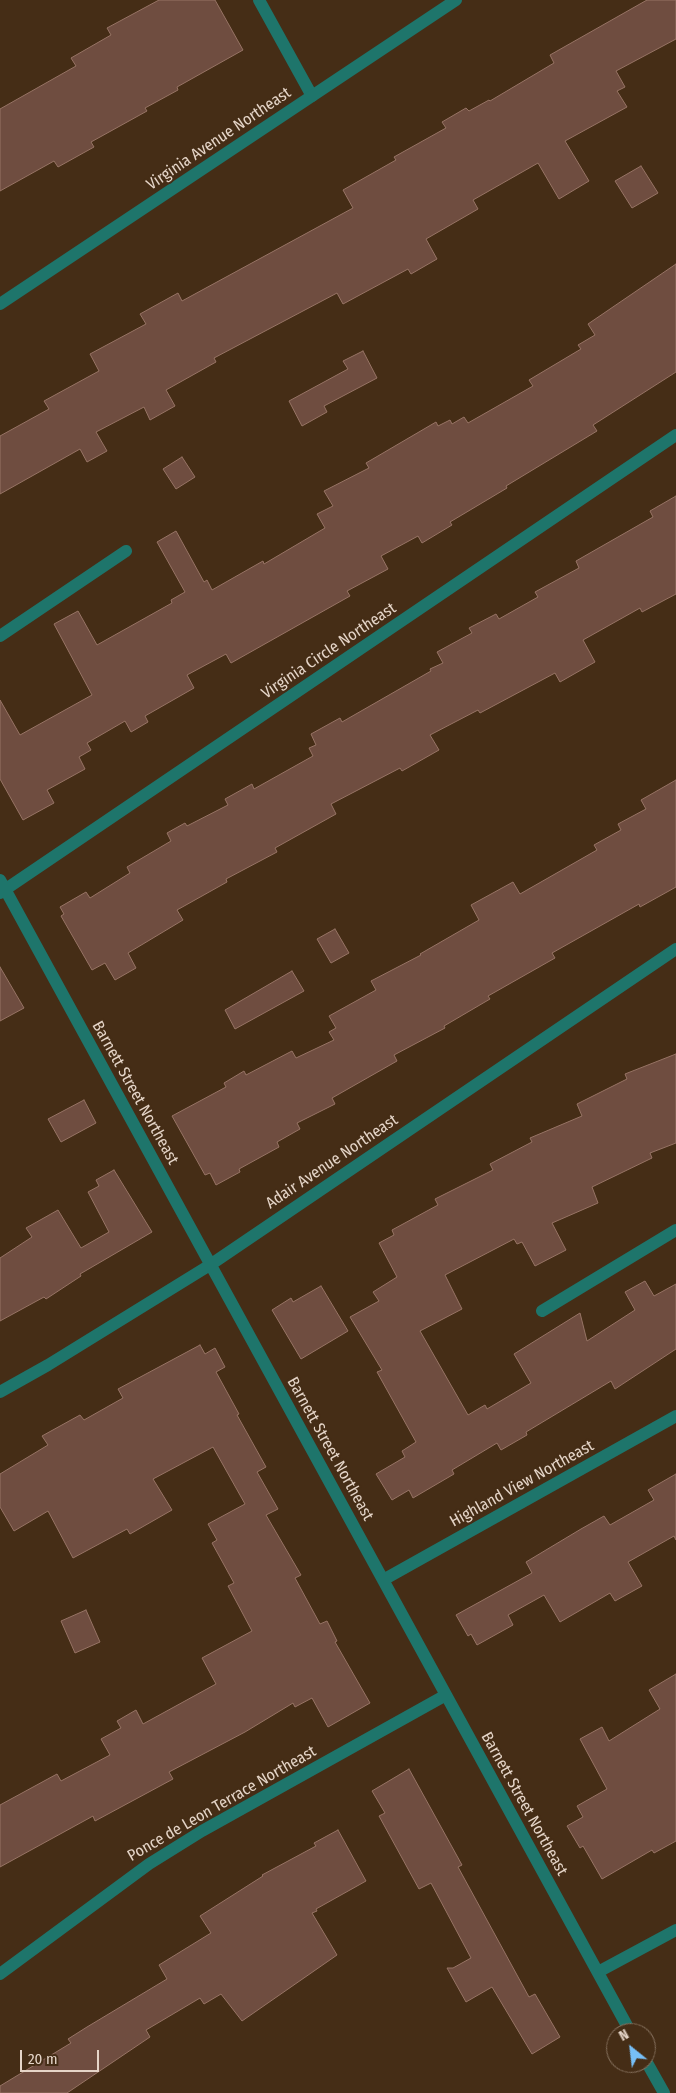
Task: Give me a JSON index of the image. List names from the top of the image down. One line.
{"streets":{"street":["Virginia Avenue Northeast","Virginia Circle Northeast","Barnett Street Northeast","Adair Avenue Northeast","Highland View Northeast","Ponce de Leon Terrace Northeast"]},"crossings":[["Virginia Circle Northeast","Barnett Street Northeast"],["Barnett Street Northeast","Adair Avenue Northeast"],["Barnett Street Northeast","Highland View Northeast"],["Barnett Street Northeast","Ponce de Leon Terrace Northeast"]],"scale_bar":"20 m","north":"top left"}
